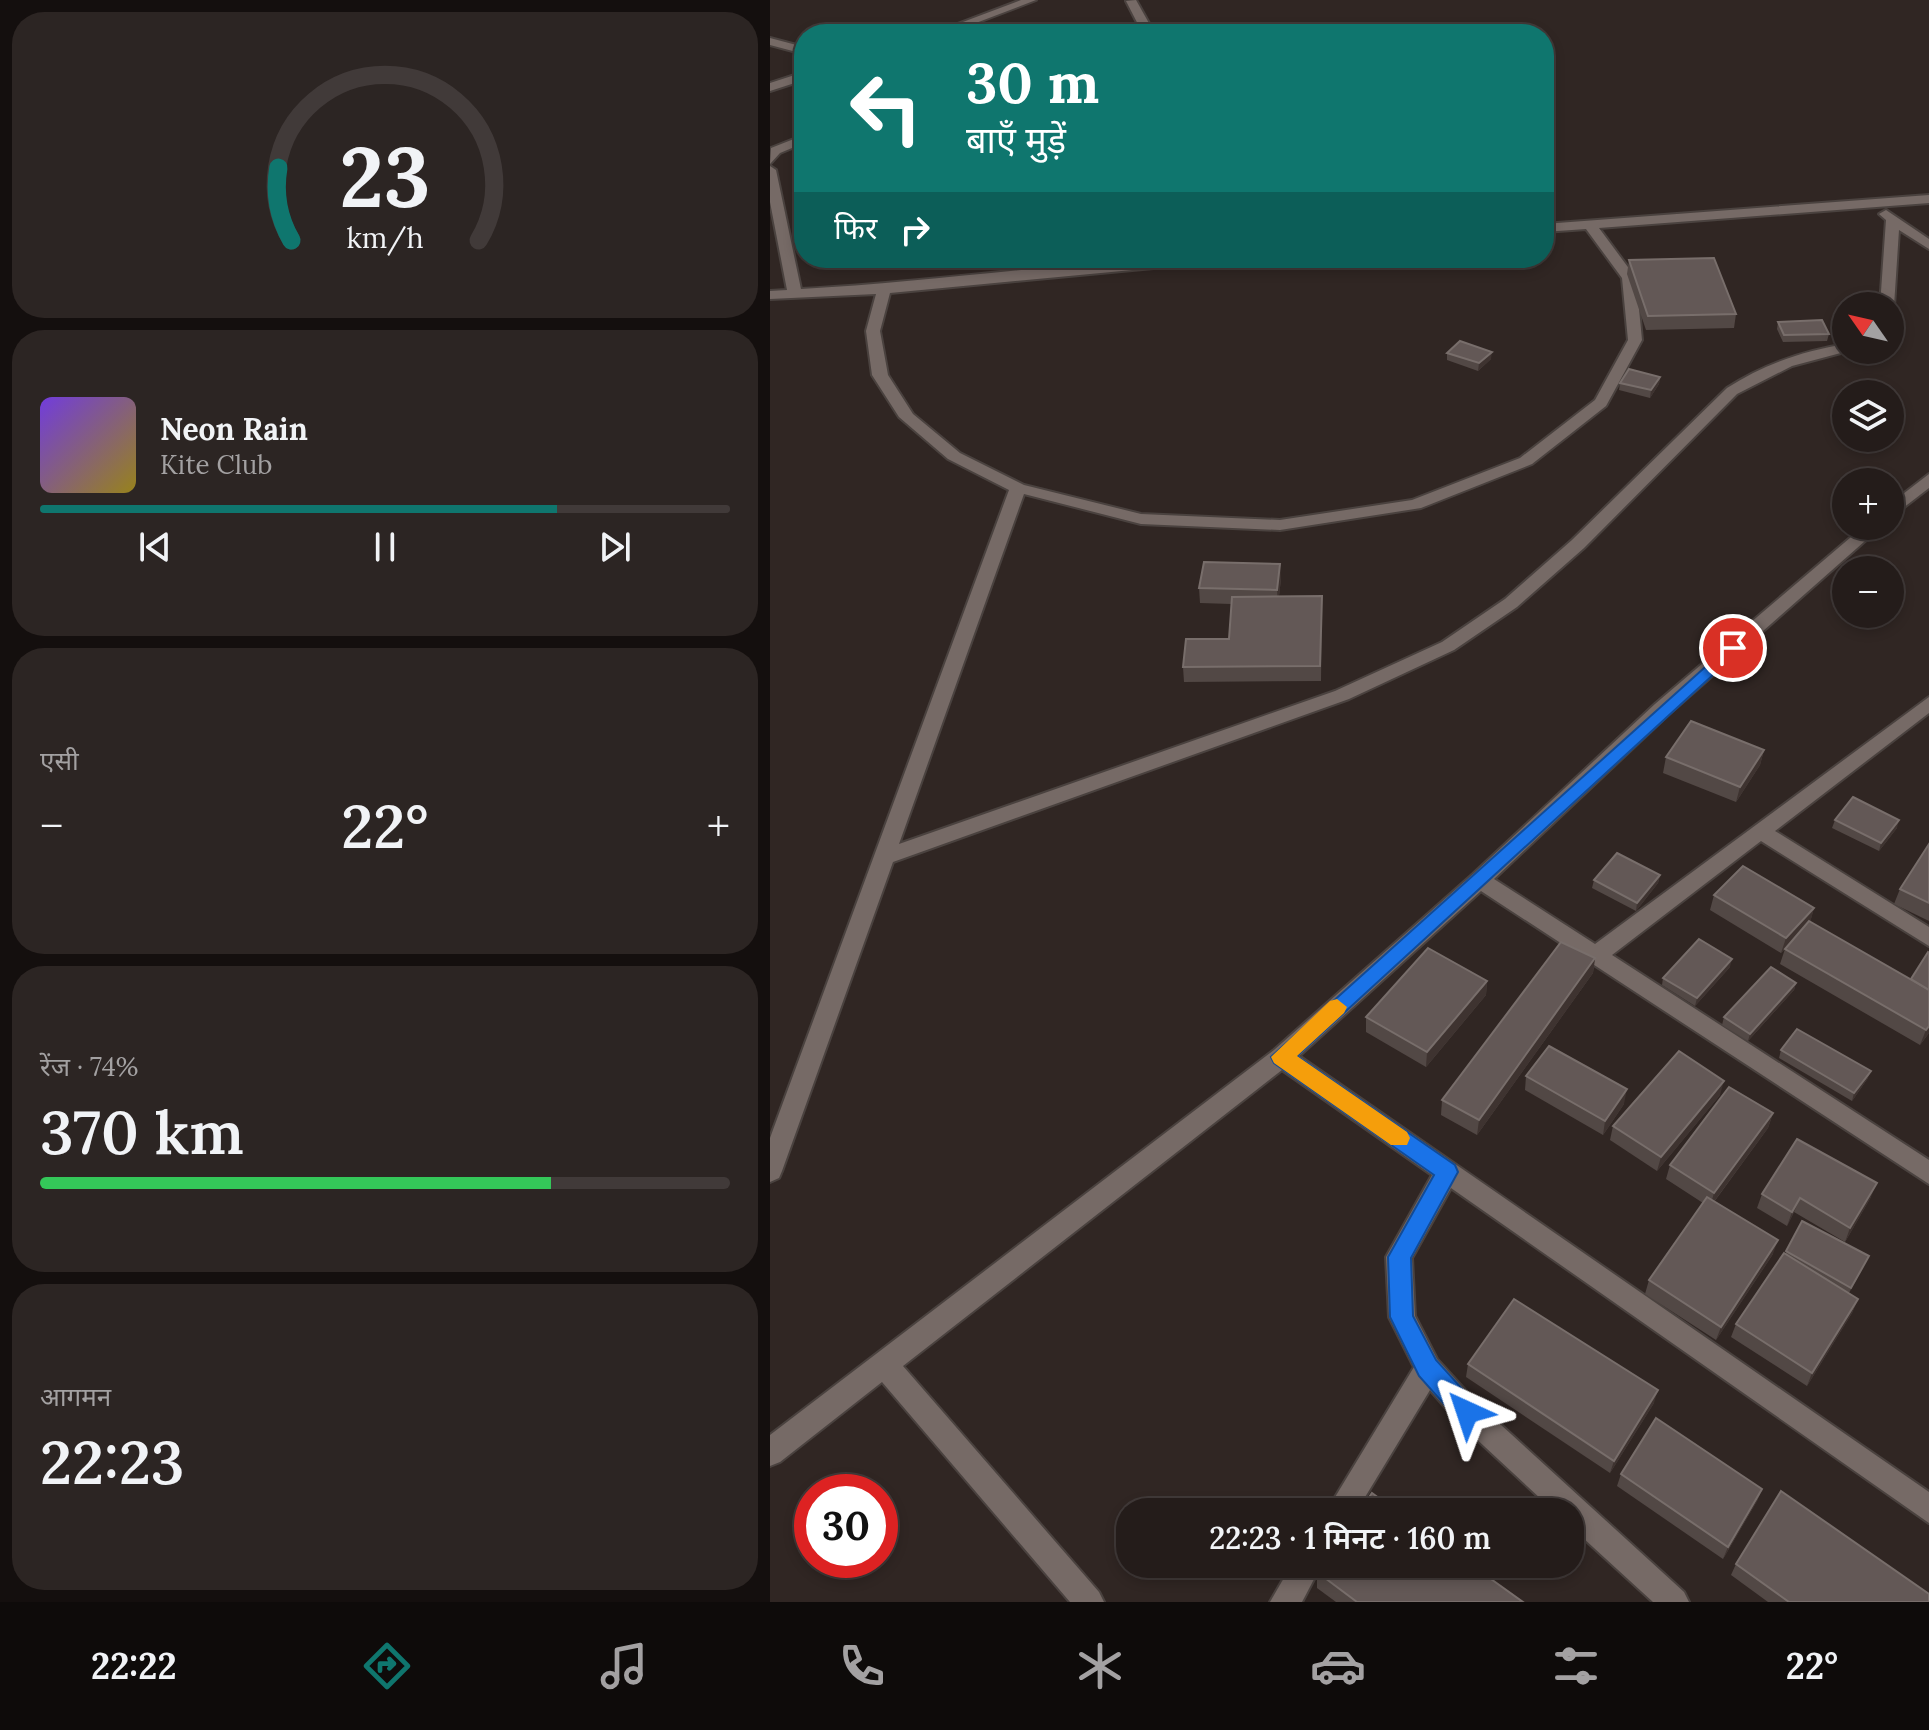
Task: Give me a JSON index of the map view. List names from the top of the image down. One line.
{"north":"top left","page":{"turn":["30 m","बाएँ मुड़ें"],"then":"फिर","map_buttons":["+","−"],"song":["Neon Rain","Kite Club"],"tile":["एसी",["रेंज · 74%","370 km"],["आगमन","22:23"]],"heat":["−","22°","+"],"limit":"30","trip":"22:23 · 1 मिनट · 160 m","tabs":["22:22","22°"],"gauge":["23","km/h"]}}
